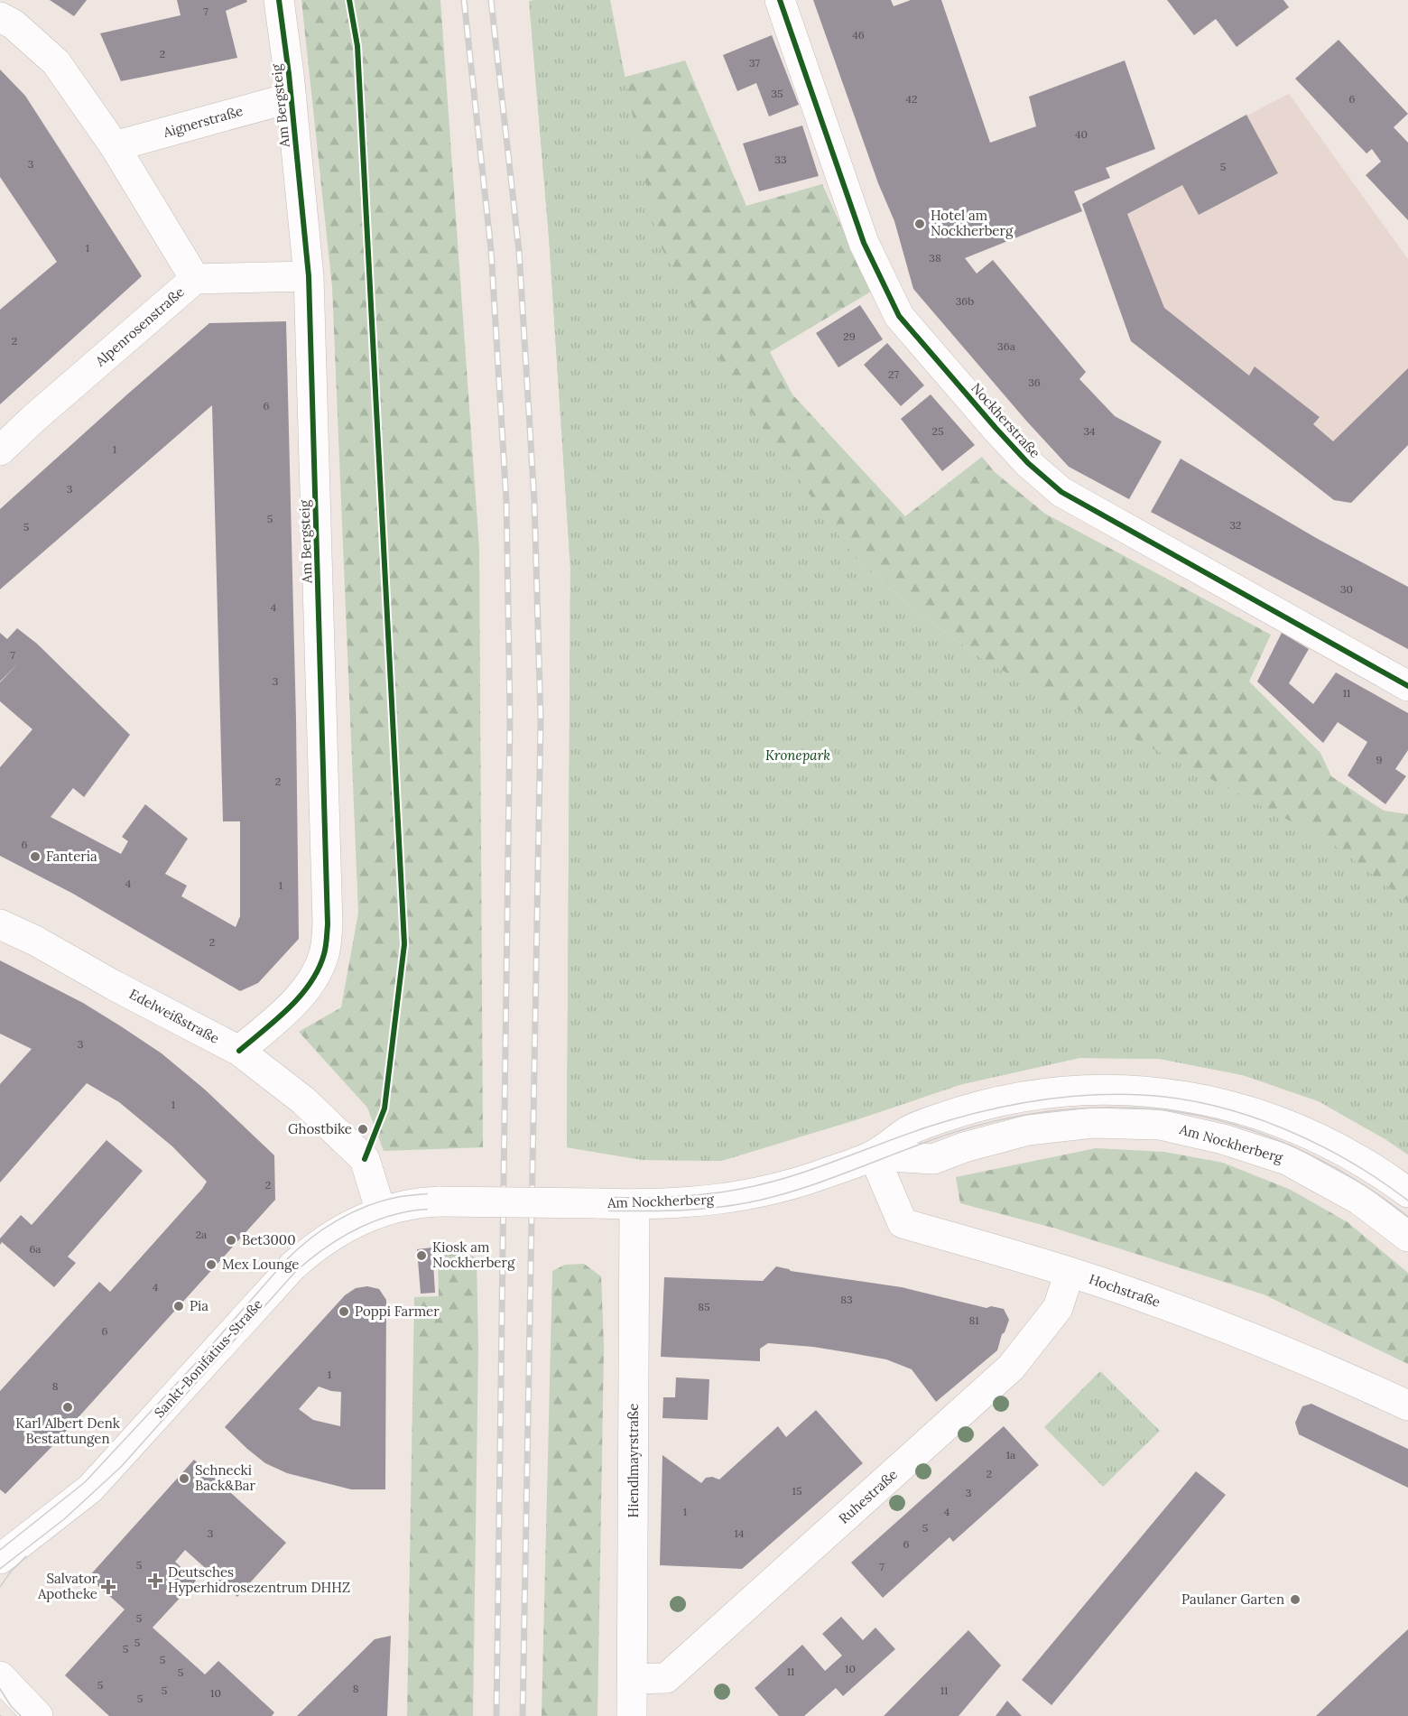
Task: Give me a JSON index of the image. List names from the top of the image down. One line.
{"streets":{"street":["Am Bergsteig","Aignerstraße","Alpenrosenstraße","Nockherstraße","Edelweißstraße","Am Nockherberg","Hochstraße","Sankt-Bonifatius-Straße","Hiendlmayrstraße","Ruhestraße"]},"crossings":[["Am Bergsteig","Aignerstraße"],["Am Bergsteig","Alpenrosenstraße"],["Am Bergsteig","Edelweißstraße"],["Edelweißstraße","Sankt-Bonifatius-Straße"],["Am Nockherberg","Hochstraße"],["Am Nockherberg","Sankt-Bonifatius-Straße"],["Am Nockherberg","Hiendlmayrstraße"],["Hochstraße","Ruhestraße"],["Hiendlmayrstraße","Ruhestraße"]],"parks":["Kronepark"],"places":{"other":["Hotel am Nockherberg","Fanteria","Ghostbike","Bet3000","Kiosk am Nockherberg","Mex Lounge","Pia","Poppi Farmer","Karl Albert Denk Bestattungen","Schnecki Back&Bar","Paulaner Garten"],"health":["Deutsches Hyperhidrosezentrum DHHZ","Salvator Apotheke"]},"house_numbers":["7","46","2","37","35","42","6","40","33","3","5","1","38","36b","29","2","36a","27","36","6","25","34","1","3","5","32","5","30","4","7","3","11","9","2","6","4","1","2","3","1","2","2a","6a","4","83","85","81","6","1","8","1a","2","15","3","1","4","5","3","14","6","5","7","5","5","5","5","10","11","5","5","8","5","11","10","5"]}
